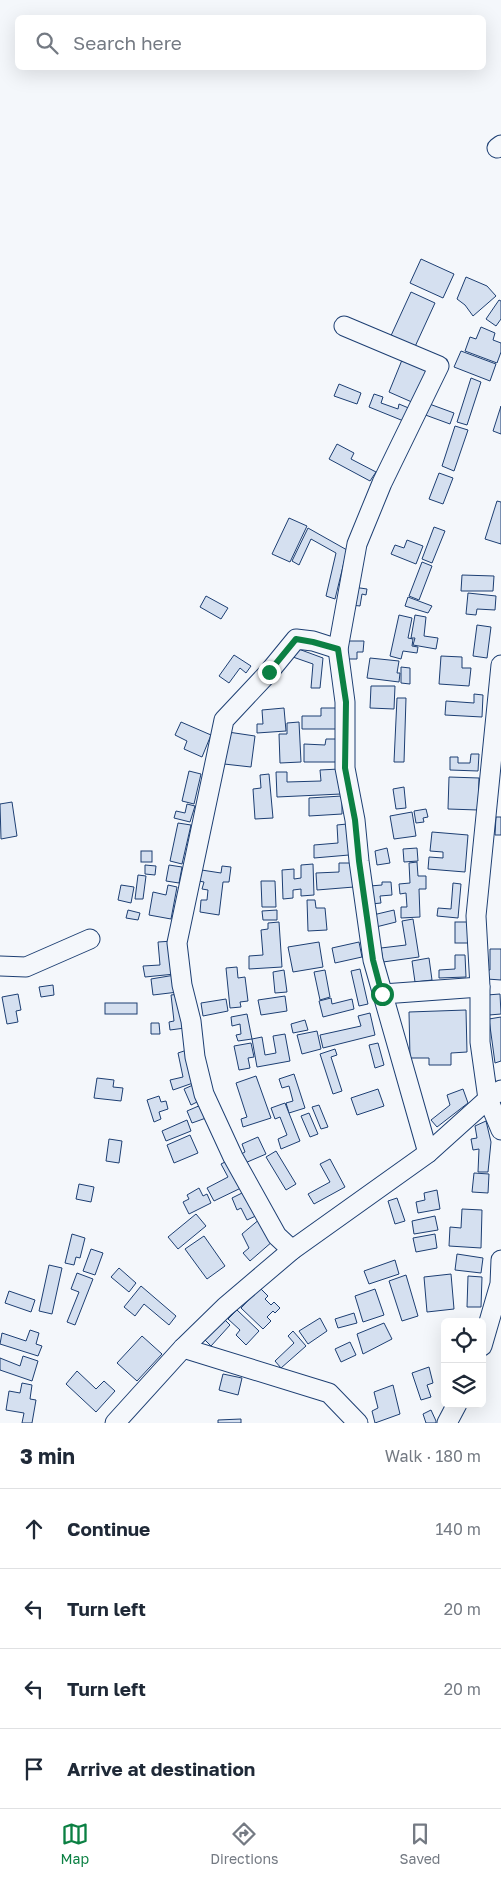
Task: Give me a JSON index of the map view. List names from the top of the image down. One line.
{"page":{"search":"Search here","heading":["3 min","Walk · 180 m"],"list":[["Continue","140 m"],["Turn left","20 m"],["Turn left","20 m"],"Arrive at destination"],"nav":["Map","Directions","Saved"]}}
